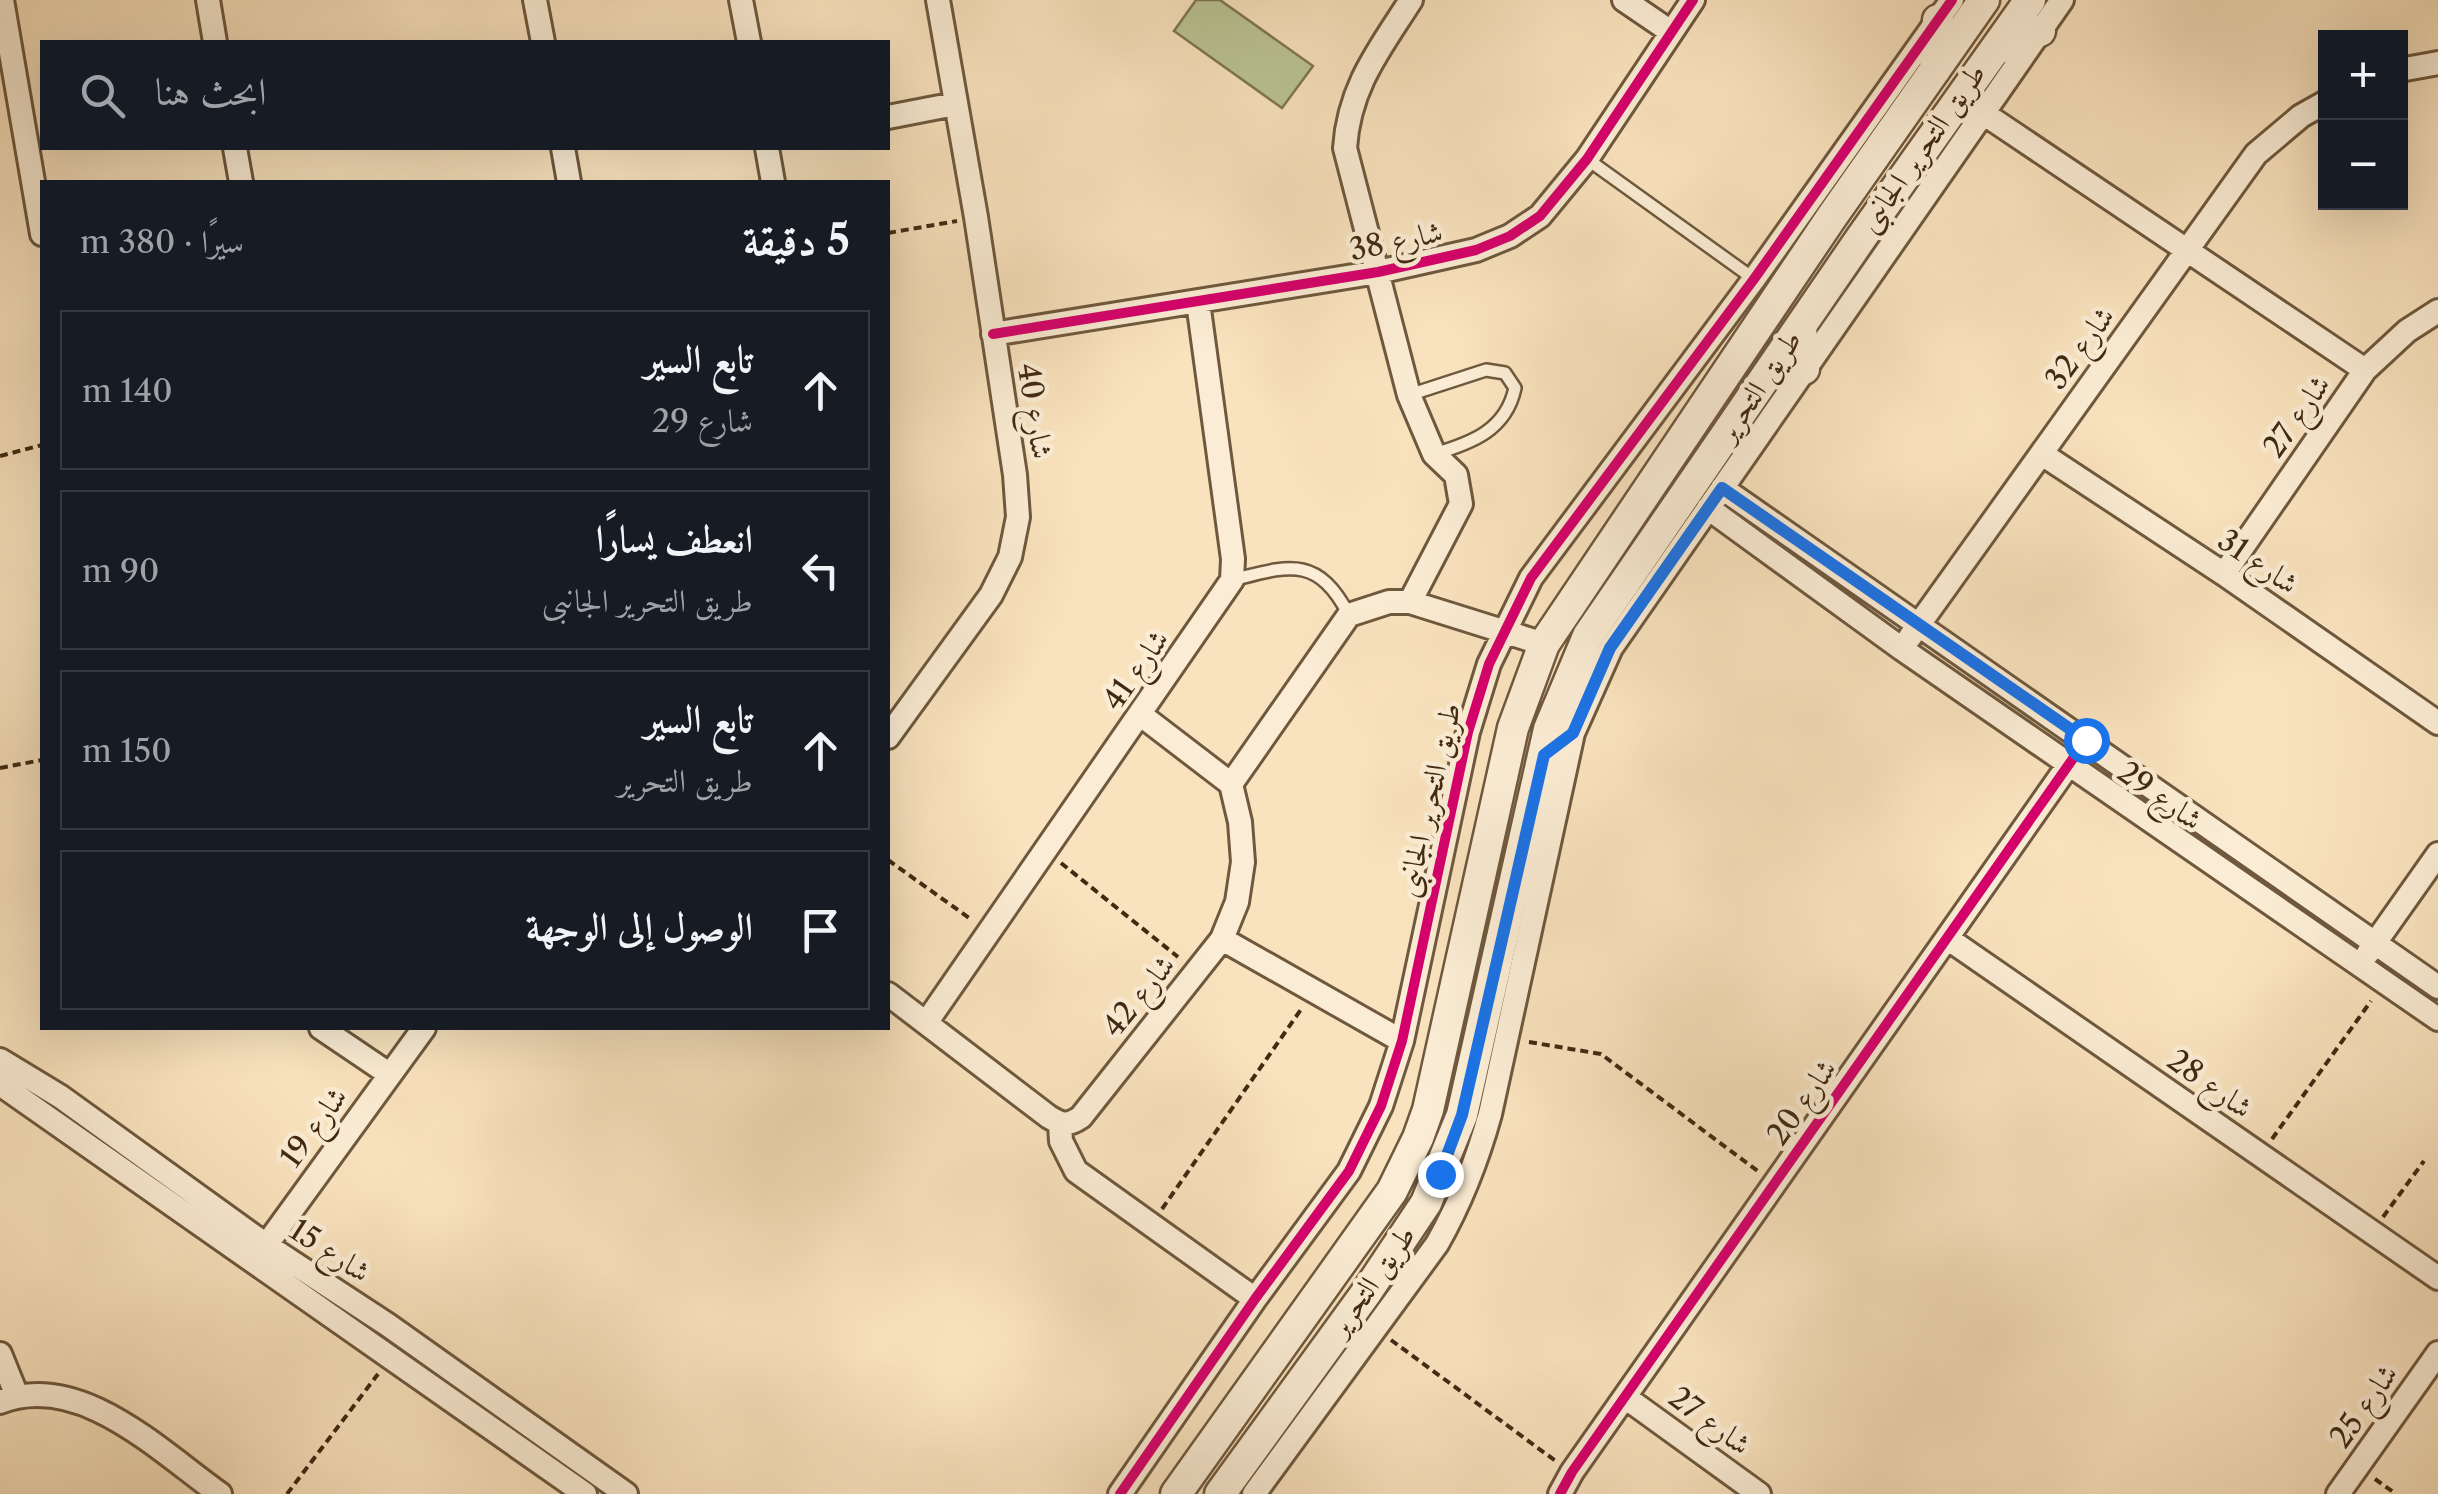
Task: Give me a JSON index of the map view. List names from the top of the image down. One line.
{"streets":{"street":["طريق التحرير الجانبى","شارع 38","شارع 32","طريق التحرير","شارع 40","شارع 27","شارع 31","شارع 41","شارع 29","شارع 42","شارع 28","شارع 20","شارع 19","شارع 15","شارع 25"]},"crossings":[["طريق التحرير الجانبى","شارع 29"],["شارع 38","شارع 40"],["شارع 32","شارع 31"],["شارع 32","شارع 29"],["شارع 27","شارع 31"],["شارع 27","شارع 20"],["شارع 29","شارع 20"],["شارع 28","شارع 20"],["شارع 19","شارع 15"]],"page":{"map_buttons":["+","−"],"search":"ابحث هنا","heading":["5 دقيقة","سيرًا · 380 m"],"list":[["تابع السير","شارع 29","140 m"],["انعطف يسارًا","طريق التحرير الجانبى","90 m"],["تابع السير","طريق التحرير","150 m"],"الوصول إلى الوجهة"]}}
